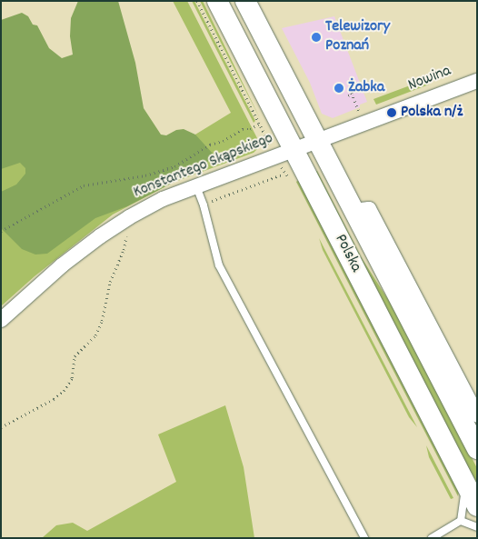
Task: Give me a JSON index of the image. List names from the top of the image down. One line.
{"streets":{"street":["Nowina","Konstantego Skąpskiego","Polska"]},"crossings":[["Nowina","Konstantego Skąpskiego"],["Nowina","Polska"],["Konstantego Skąpskiego","Polska"]],"places":["Telewizory Poznań","Żabka","Polska n/ż"]}
